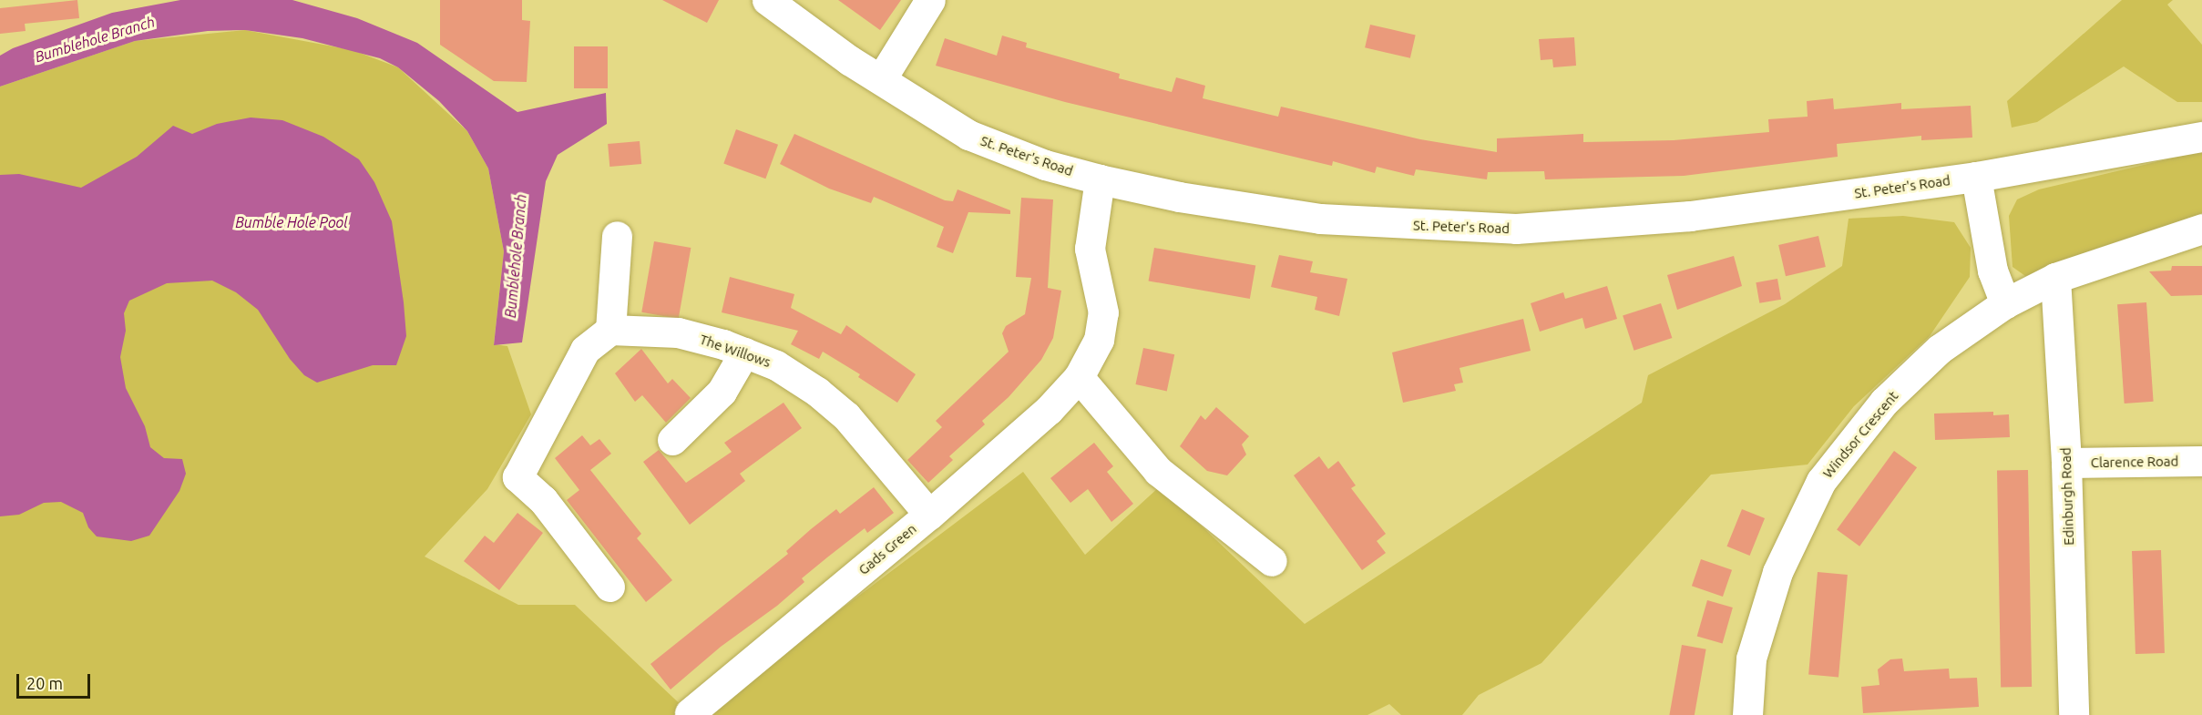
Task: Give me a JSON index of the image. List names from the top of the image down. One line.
{"streets":{"street":["St. Peter's Road","The Willows","Windsor Crescent","Clarence Road","Edinburgh Road","Gads Green"]},"crossings":[["St. Peter's Road","Gads Green"],["The Willows","Gads Green"],["Windsor Crescent","Edinburgh Road"],["Clarence Road","Edinburgh Road"]],"water":["Bumblehole Branch","Bumble Hole Pool"],"scale_bar":"20 m"}
